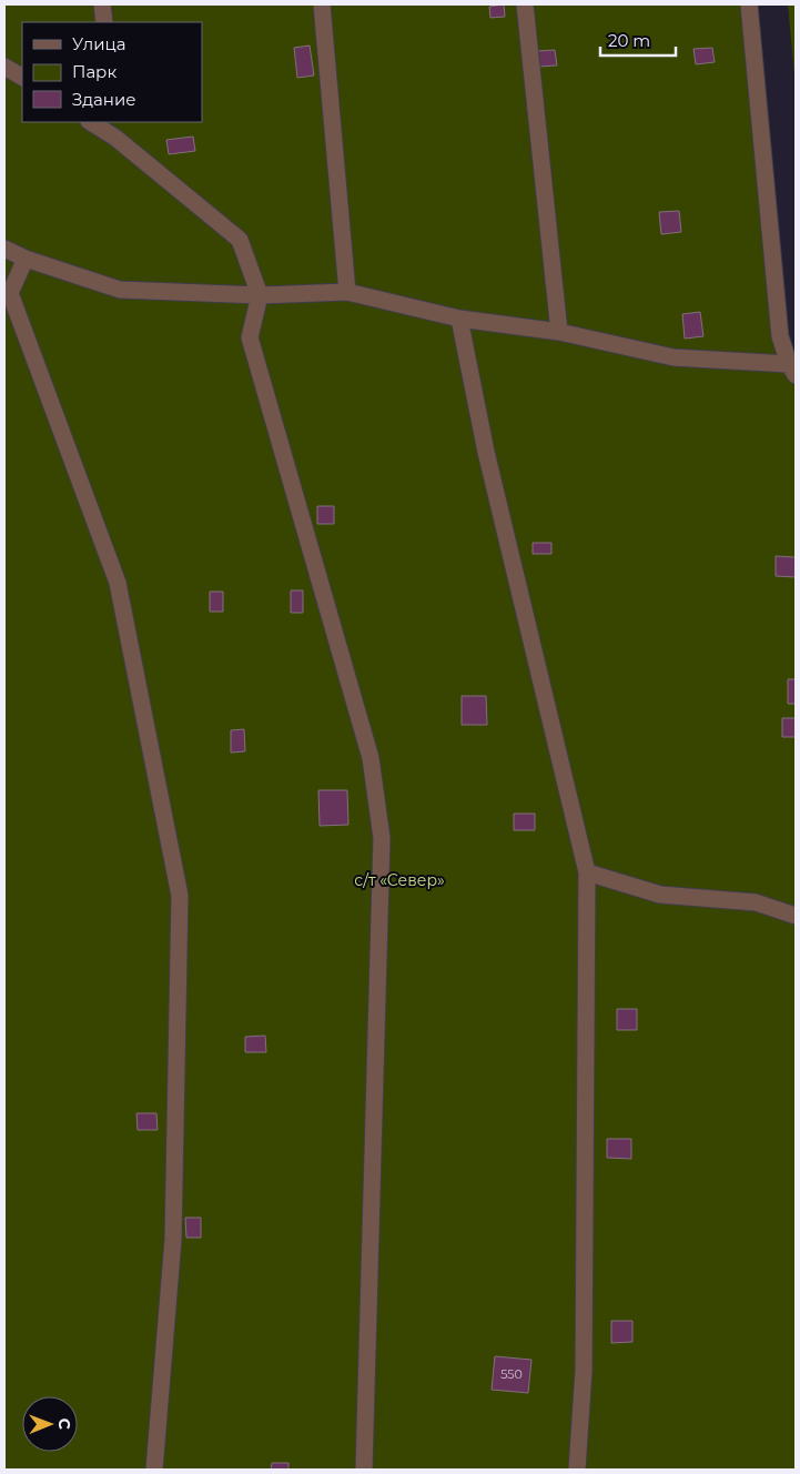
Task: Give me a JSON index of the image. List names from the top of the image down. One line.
{"parks":["с/т «Север»"],"house_numbers":["550"],"legend":["Улица","Парк","Здание"],"scale_bar":"20 m","north":"right"}
